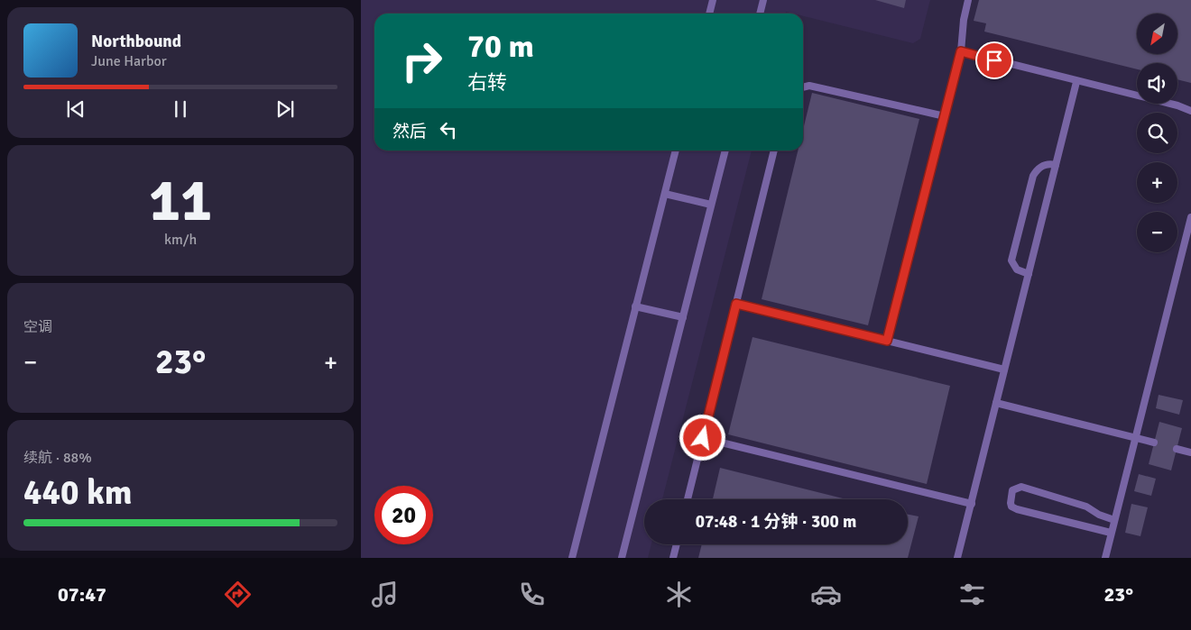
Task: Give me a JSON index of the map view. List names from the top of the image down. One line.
{"north":"bottom left","page":{"map_buttons":["+","−"],"turn":["70 m","右转"],"song":["Northbound","June Harbor"],"then":"然后","tile":[["11","km/h"],"空调",["续航 · 88%","440 km"]],"heat":["−","23°","+"],"limit":"20","trip":"07:48 · 1 分钟 · 300 m","tabs":["07:47","23°"]}}
